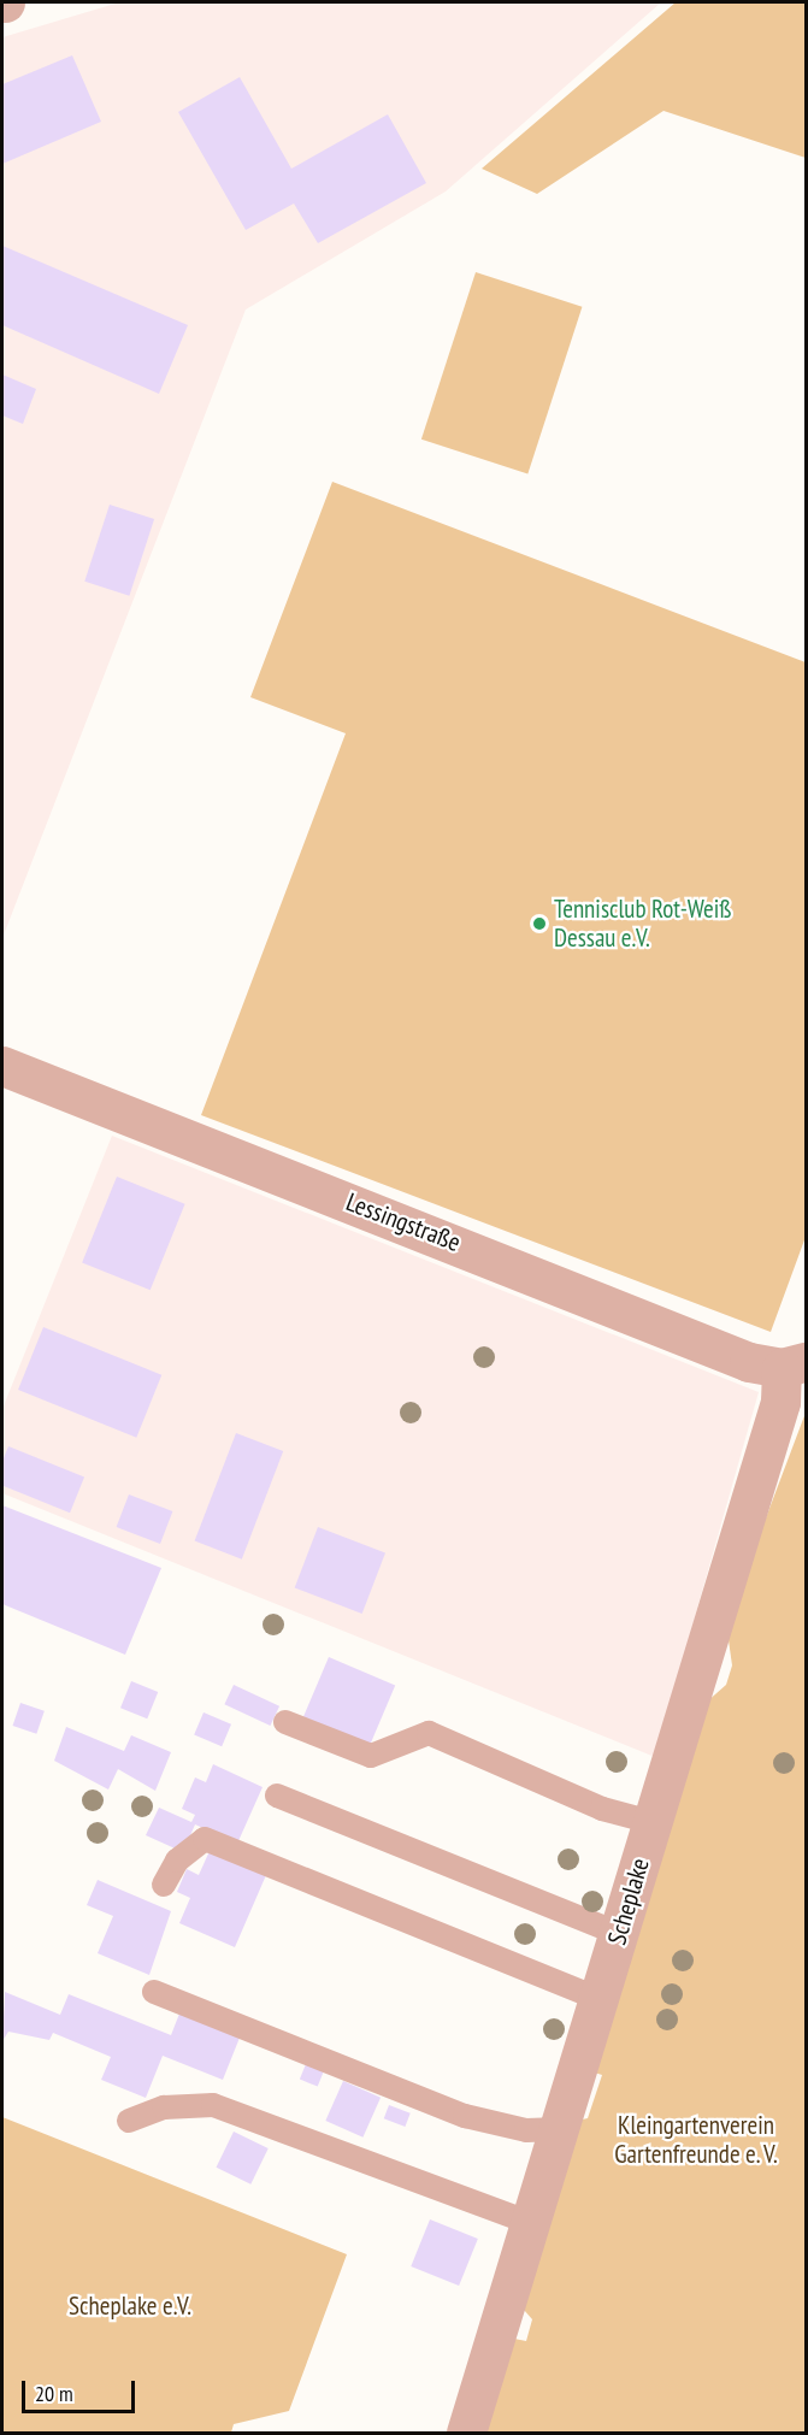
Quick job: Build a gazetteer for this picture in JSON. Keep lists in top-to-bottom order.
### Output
{
  "streets": {
    "street": ["Lessingstraße", "Scheplake"]
  },
  "crossings": [
    ["Lessingstraße", "Scheplake"]
  ],
  "parks": ["Kleingartenverein Gartenfreunde e. V.", "Scheplake e.V."],
  "places": ["Tennisclub Rot-Weiß Dessau e.V."],
  "scale_bar": "20 m"
}
